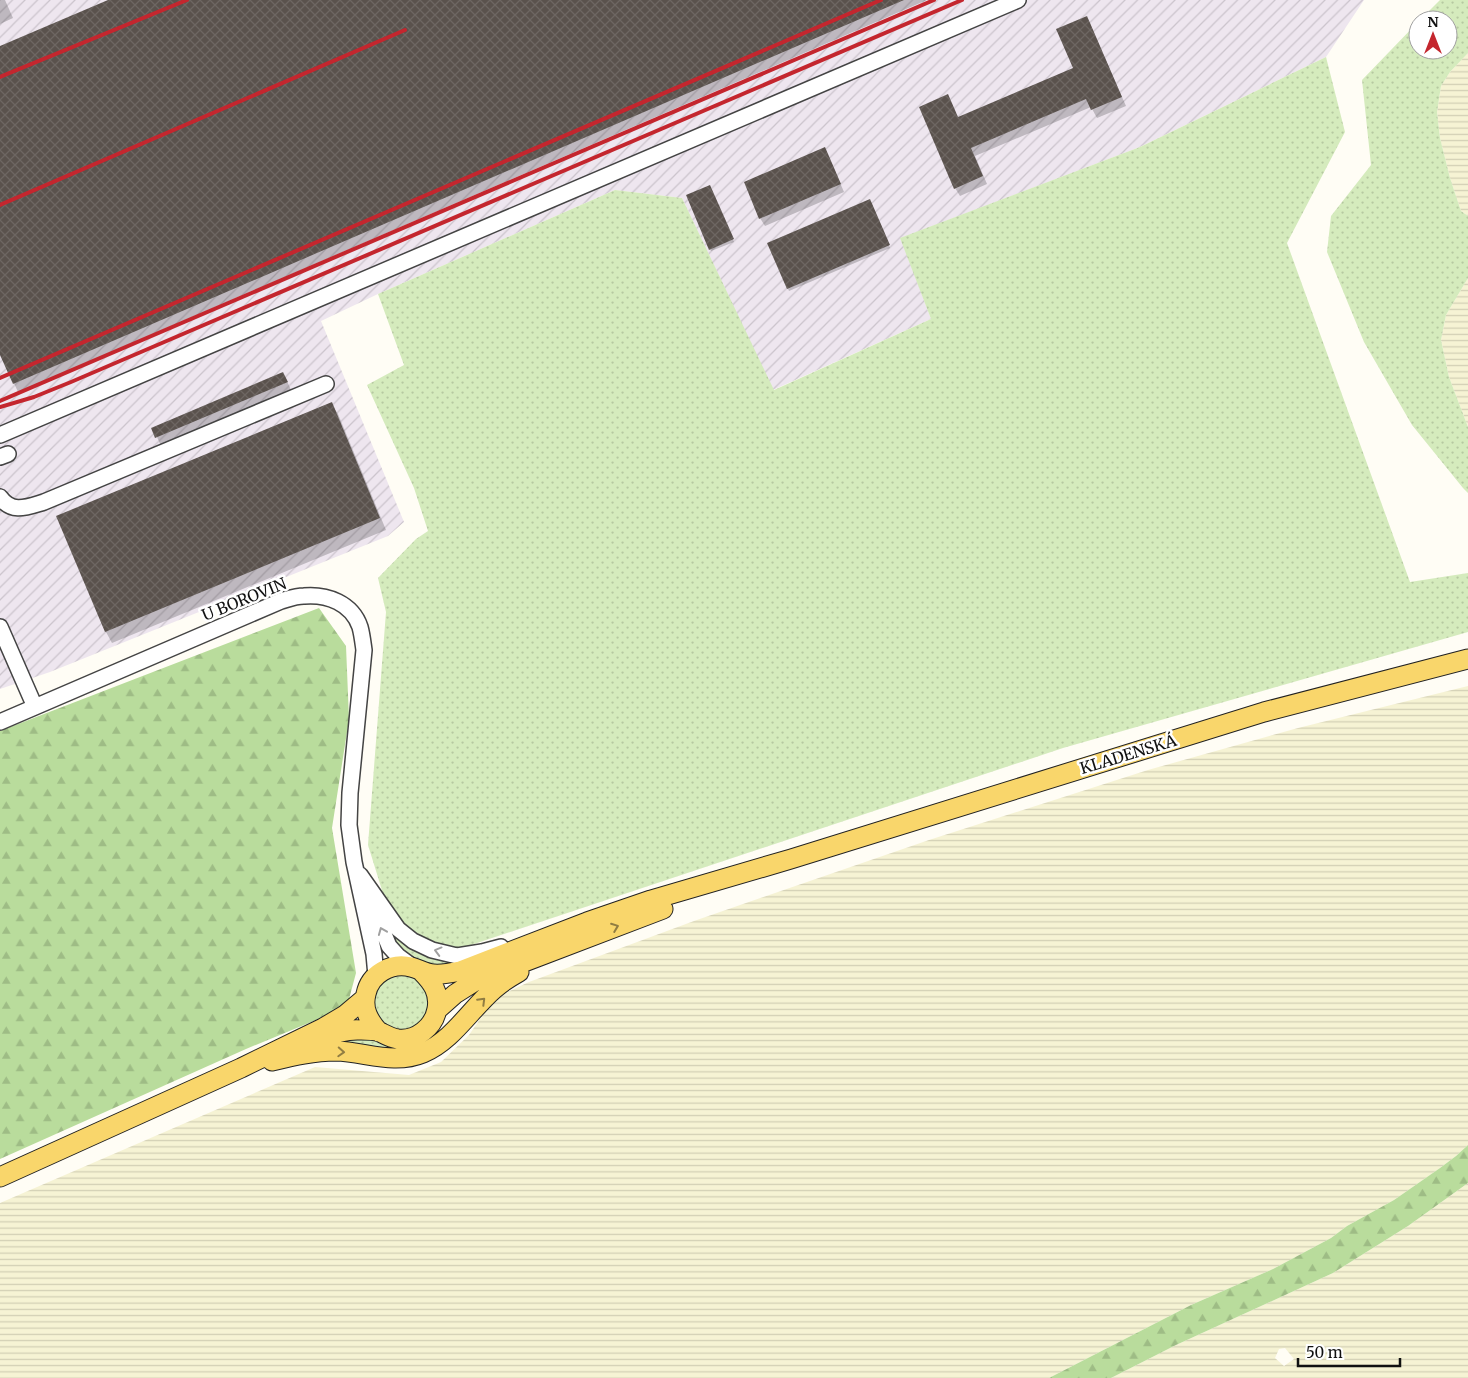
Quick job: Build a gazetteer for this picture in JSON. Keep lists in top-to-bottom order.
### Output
{
  "streets": {
    "main road": ["KLADENSKÁ"],
    "street": ["U BOROVIN"]
  },
  "scale_bar": "50 m",
  "north": "top"
}
